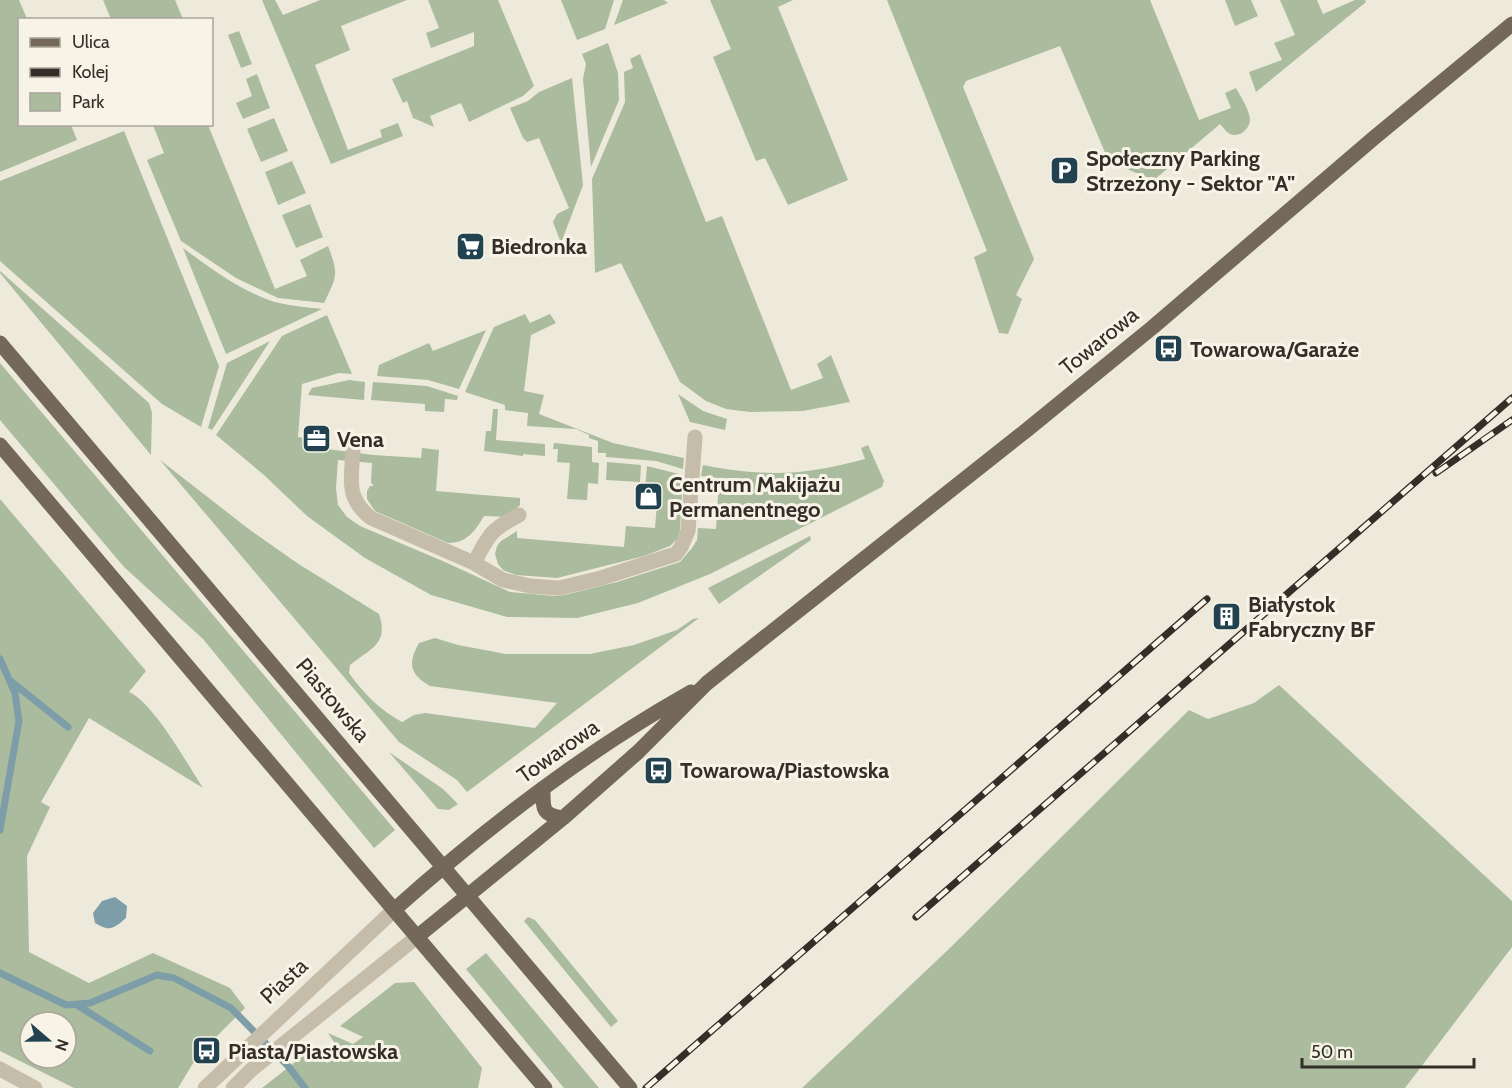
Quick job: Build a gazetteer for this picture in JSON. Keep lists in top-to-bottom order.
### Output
{
  "streets": {
    "main road": ["Towarowa", "Piastowska"],
    "street": ["Piasta"]
  },
  "crossings": [
    ["Towarowa", "Piastowska"],
    ["Towarowa", "Piasta"]
  ],
  "places": {
    "parking": ["Społeczny Parking Strzeżony - Sektor \"A\""],
    "supermarket": ["Biedronka"],
    "bus stop": ["Towarowa/Garaże", "Towarowa/Piastowska", "Piasta/Piastowska"],
    "office": ["Vena"],
    "shop": ["Centrum Makijażu Permanentnego"],
    "building": ["Białystok Fabryczny BF"]
  },
  "legend": ["Ulica", "Kolej", "Park"],
  "scale_bar": "50 m",
  "north": "right"
}
